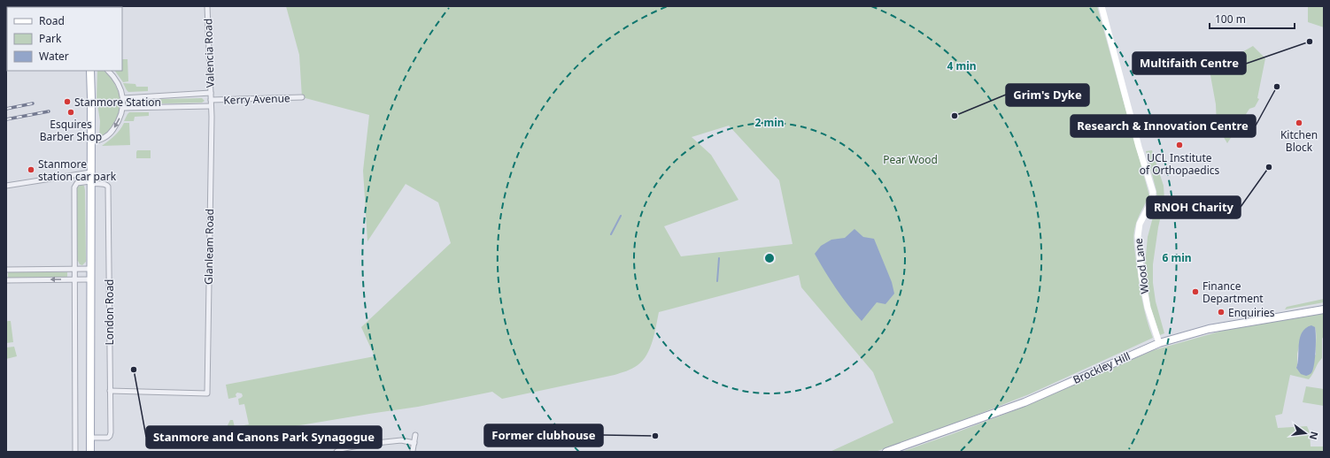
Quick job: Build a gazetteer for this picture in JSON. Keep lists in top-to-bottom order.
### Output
{
  "streets": {
    "main road": ["London Road", "Brockley Hill"],
    "street": [
      "Valencia Road",
      "Kerry Avenue",
      "Glanleam Road",
      "Wood Lane"
    ]
  },
  "crossings": [
    ["Valencia Road", "Kerry Avenue"],
    ["Valencia Road", "Glanleam Road"],
    ["Kerry Avenue", "Glanleam Road"],
    ["Glanleam Road", "London Road"],
    ["Wood Lane", "Brockley Hill"]
  ],
  "parks": ["Pear Wood"],
  "places": [
    "Multifaith Centre",
    "Research & Innovation Centre",
    "Stanmore Station",
    "Esquires Barber Shop",
    "Grim's Dyke",
    "Kitchen Block",
    "UCL Institute of Orthopaedics",
    "RNOH Charity",
    "Stanmore station car park",
    "Finance Department",
    "Enquiries",
    "Stanmore and Canons Park Synagogue",
    "Former clubhouse"
  ],
  "legend": ["Road", "Park", "Water"],
  "scale_bar": "100 m",
  "north": "right",
  "rings": ["4 min", "2 min", "6 min"]
}
